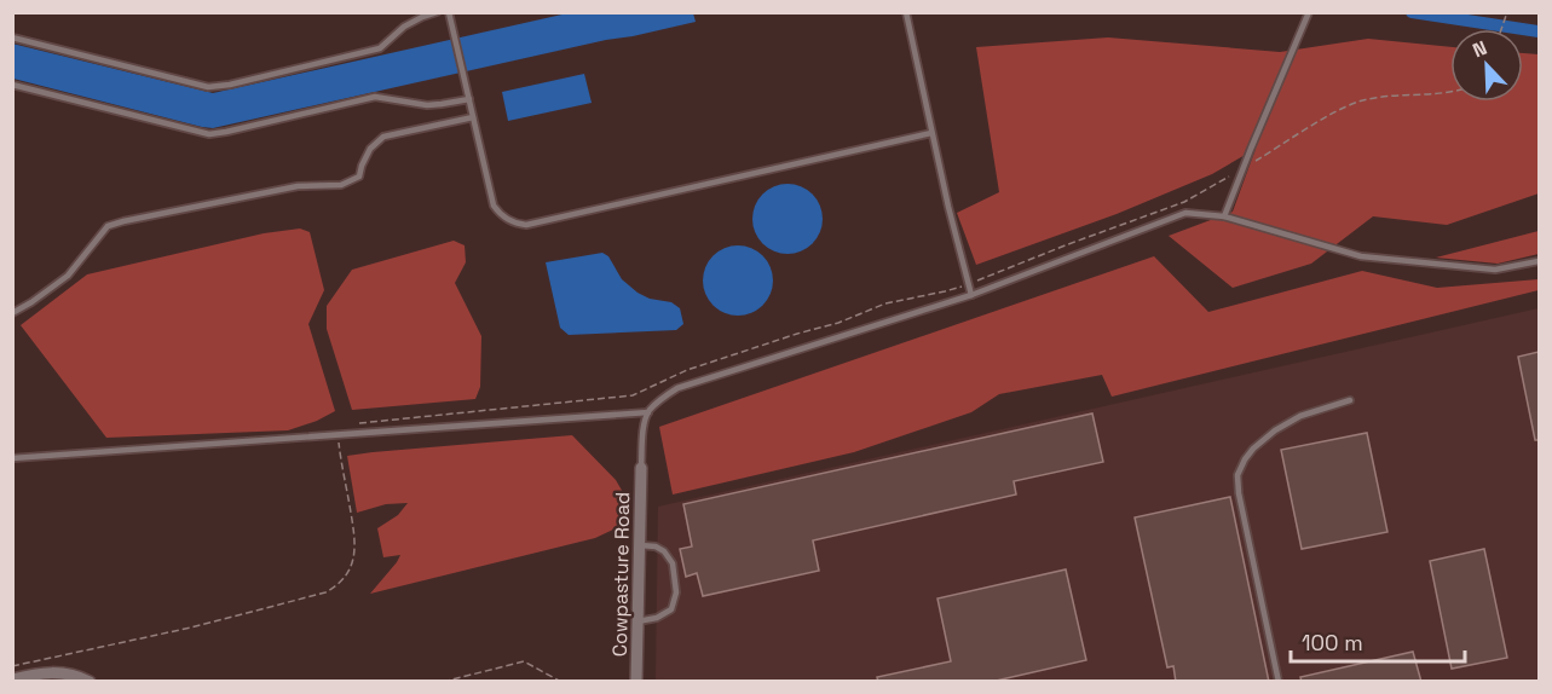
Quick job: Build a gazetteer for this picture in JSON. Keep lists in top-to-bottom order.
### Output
{
  "streets": {
    "street": ["Cowpasture Road"]
  },
  "scale_bar": "100 m",
  "north": "top left"
}
